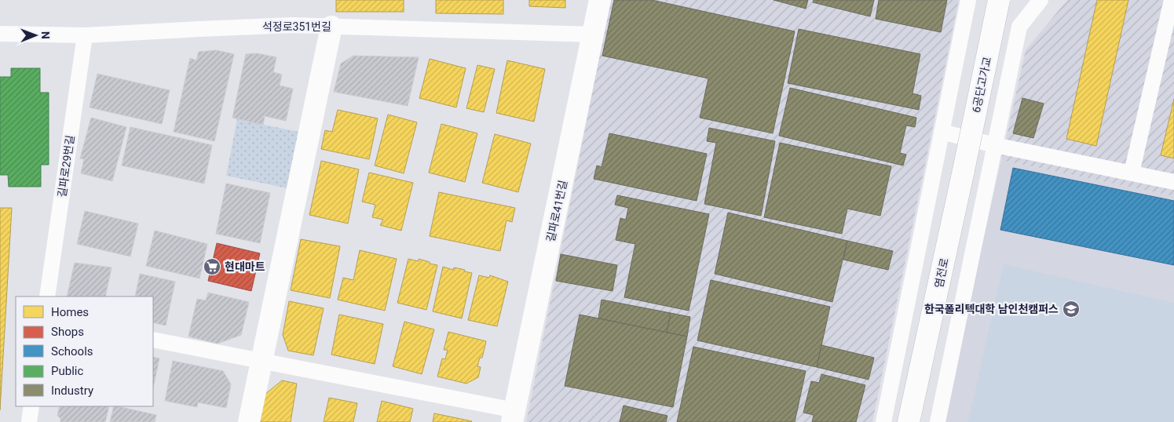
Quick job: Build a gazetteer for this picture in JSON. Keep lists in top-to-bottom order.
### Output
{
  "streets": {
    "street": ["6공단고가교", "길파로41번길", "염전로"],
    "lane": ["석정로351번길", "길파로29번길"]
  },
  "crossings": [
    ["석정로351번길", "길파로29번길"],
    ["석정로351번길", "길파로41번길"],
    ["6공단고가교", "염전로"]
  ],
  "places": {
    "supermarket": ["현대마트"],
    "school or university": ["한국폴리텍대학 남인천캠퍼스"]
  },
  "legend": [
    "Homes",
    "Shops",
    "Schools",
    "Public",
    "Industry"
  ],
  "north": "right"
}
